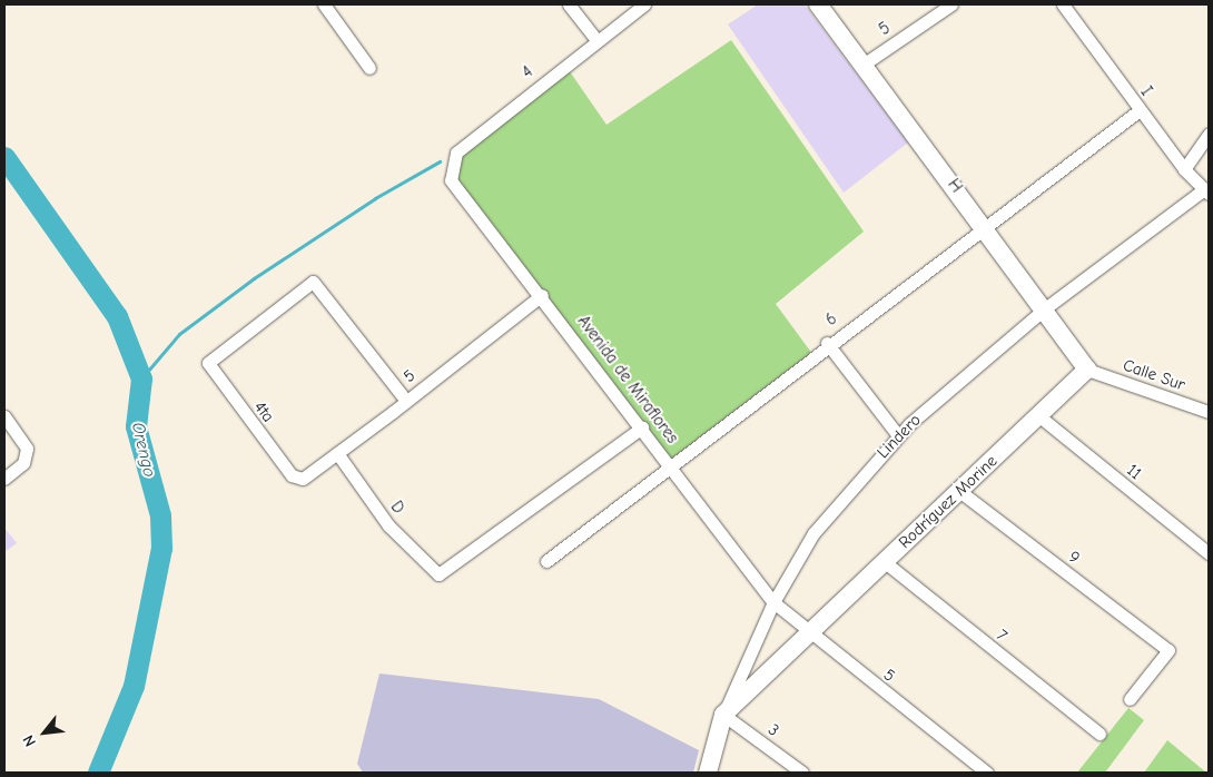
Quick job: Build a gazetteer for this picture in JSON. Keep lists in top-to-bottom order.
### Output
{
  "streets": {
    "street": [
      "5",
      "4",
      "I",
      "H",
      "6",
      "Calle Sur",
      "Avenida de Miraflores",
      "4ta",
      "Lindero",
      "11",
      "Rodríguez Morine",
      "D",
      "9",
      "7",
      "3"
    ]
  },
  "crossings": [
    ["5", "H"],
    ["5", "Avenida de Miraflores"],
    ["5", "4ta"],
    ["5", "Lindero"],
    ["5", "Rodríguez Morine"],
    ["5", "D"],
    ["4", "Avenida de Miraflores"],
    ["I", "6"],
    ["I", "Lindero"],
    ["H", "6"],
    ["H", "Calle Sur"],
    ["H", "Lindero"],
    ["H", "Rodríguez Morine"],
    ["6", "Avenida de Miraflores"],
    ["Calle Sur", "Rodríguez Morine"],
    ["Avenida de Miraflores", "Lindero"],
    ["Avenida de Miraflores", "D"],
    ["Lindero", "Rodríguez Morine"],
    ["Lindero", "3"],
    ["11", "Rodríguez Morine"],
    ["Rodríguez Morine", "9"],
    ["Rodríguez Morine", "7"],
    ["Rodríguez Morine", "3"]
  ],
  "water": ["Orengo"],
  "north": "bottom left"
}
